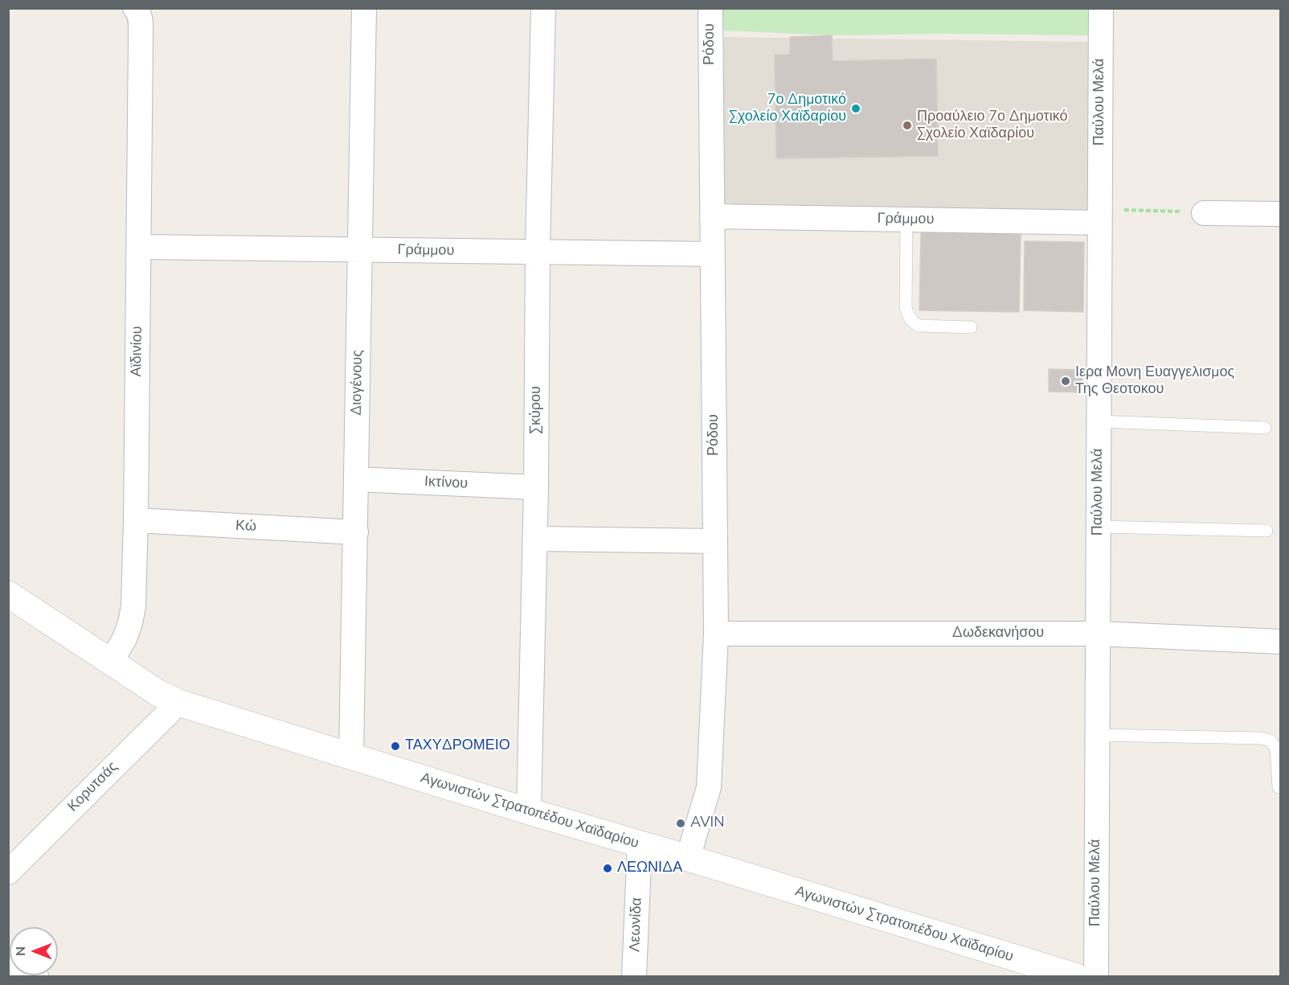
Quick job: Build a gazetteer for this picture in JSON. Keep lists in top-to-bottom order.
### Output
{
  "streets": {
    "street": [
      "Ρόδου",
      "Παύλου Μελά",
      "Γράμμου",
      "Αϊδινίου",
      "Διογένους",
      "Σκύρου",
      "Ικτίνου",
      "Κώ",
      "Δωδεκανήσου",
      "Κορυτσάς",
      "Αγωνιστών Στρατοπέδου Χαϊδαρίου",
      "Λεωνίδα"
    ]
  },
  "crossings": [
    ["Ρόδου", "Γράμμου"],
    ["Ρόδου", "Δωδεκανήσου"],
    ["Ρόδου", "Αγωνιστών Στρατοπέδου Χαϊδαρίου"],
    ["Παύλου Μελά", "Γράμμου"],
    ["Παύλου Μελά", "Δωδεκανήσου"],
    ["Γράμμου", "Αϊδινίου"],
    ["Γράμμου", "Διογένους"],
    ["Γράμμου", "Σκύρου"],
    ["Αϊδινίου", "Κώ"],
    ["Αϊδινίου", "Αγωνιστών Στρατοπέδου Χαϊδαρίου"],
    ["Διογένους", "Ικτίνου"],
    ["Διογένους", "Κώ"],
    ["Διογένους", "Αγωνιστών Στρατοπέδου Χαϊδαρίου"],
    ["Σκύρου", "Ικτίνου"],
    ["Σκύρου", "Αγωνιστών Στρατοπέδου Χαϊδαρίου"],
    ["Κορυτσάς", "Αγωνιστών Στρατοπέδου Χαϊδαρίου"],
    ["Αγωνιστών Στρατοπέδου Χαϊδαρίου", "Λεωνίδα"]
  ],
  "places": [
    "7ο Δημοτικό Σχολείο Χαϊδαρίου",
    "Προαύλειο 7ο Δημοτικό Σχολείο Χαϊδαρίου",
    "Ιερα Μονη Ευαγγελισμος Της Θεοτοκου",
    "ΤΑΧΥΔΡΟΜΕΙΟ",
    "AVIN",
    "ΛΕΩΝΙΔΑ"
  ],
  "north": "left"
}
